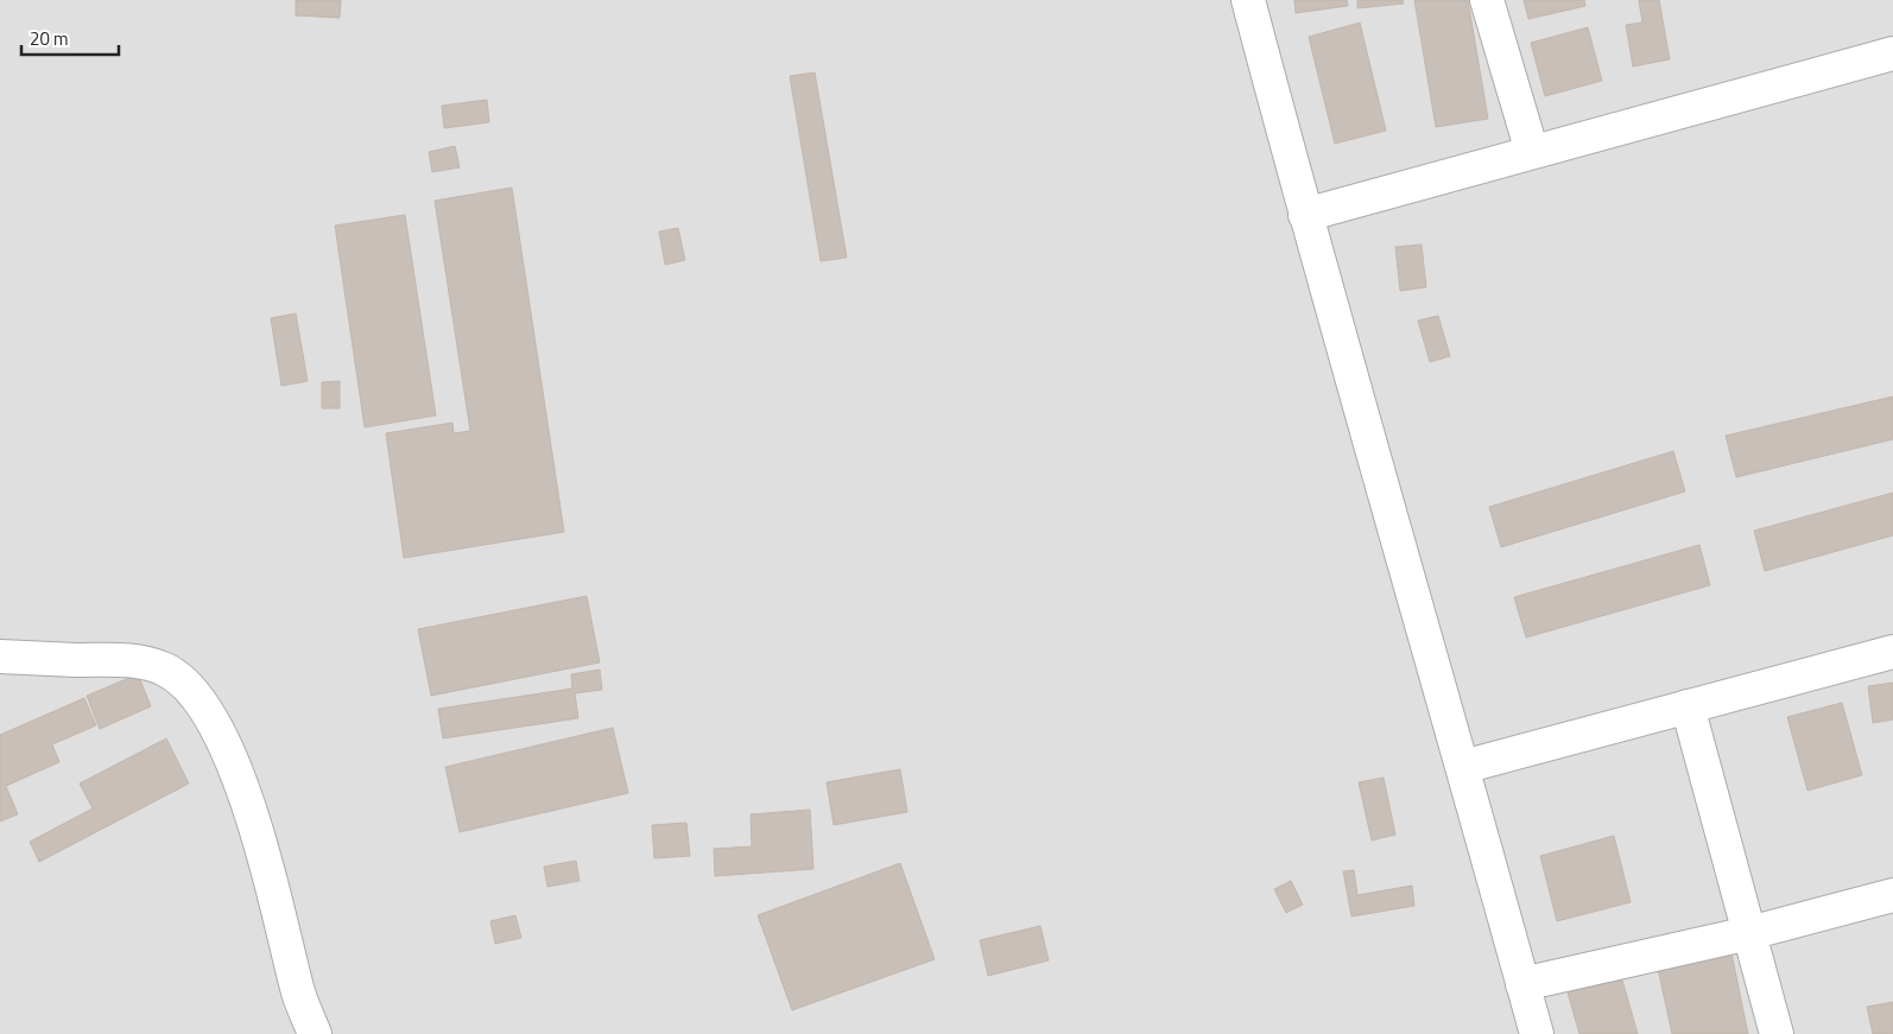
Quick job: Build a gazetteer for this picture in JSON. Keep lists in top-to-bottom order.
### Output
{
  "scale_bar": "20 m"
}
